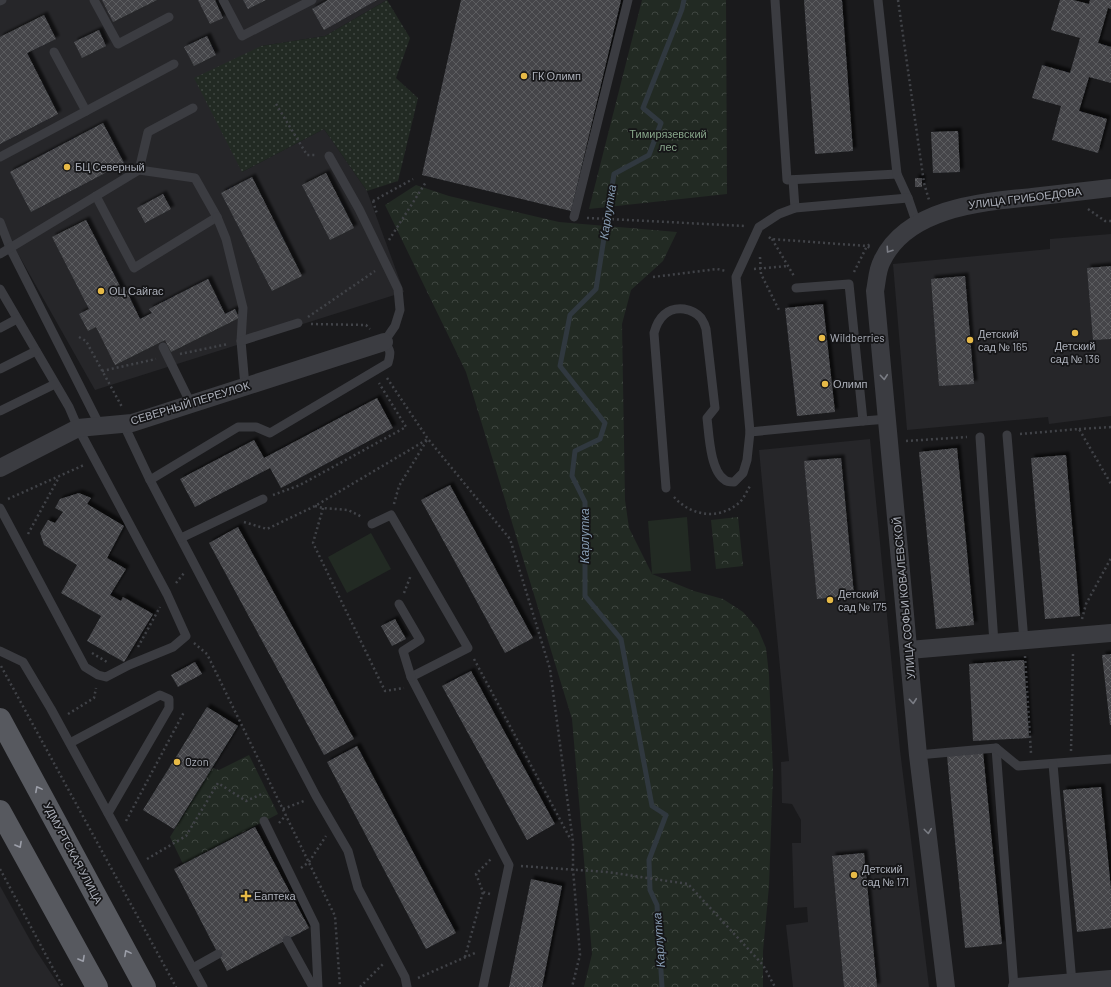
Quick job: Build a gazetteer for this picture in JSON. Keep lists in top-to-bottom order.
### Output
{
  "streets": {
    "main road": ["УДМУРТСКАЯ УЛИЦА"],
    "street": ["УЛИЦА ГРИБОЕДОВА", "СЕВЕРНЫЙ ПЕРЕУЛОК", "УЛИЦА СОФЬИ КОВАЛЕВСКОЙ"]
  },
  "crossings": [
    ["УЛИЦА ГРИБОЕДОВА", "УЛИЦА СОФЬИ КОВАЛЕВСКОЙ"]
  ],
  "one_way": ["УЛИЦА СОФЬИ КОВАЛЕВСКОЙ"],
  "water": ["Карлутка"],
  "parks": ["Тимирязевский лес"],
  "places": {
    "other": [
      "ГК Олимп",
      "БЦ Северный",
      "ОЦ Сайгас",
      "Детский сад № 136",
      "Wildberries",
      "Детский сад № 165",
      "Олимп",
      "Детский сад № 175",
      "Ozon",
      "Детский сад № 171"
    ],
    "health": ["Еаптека"]
  }
}
